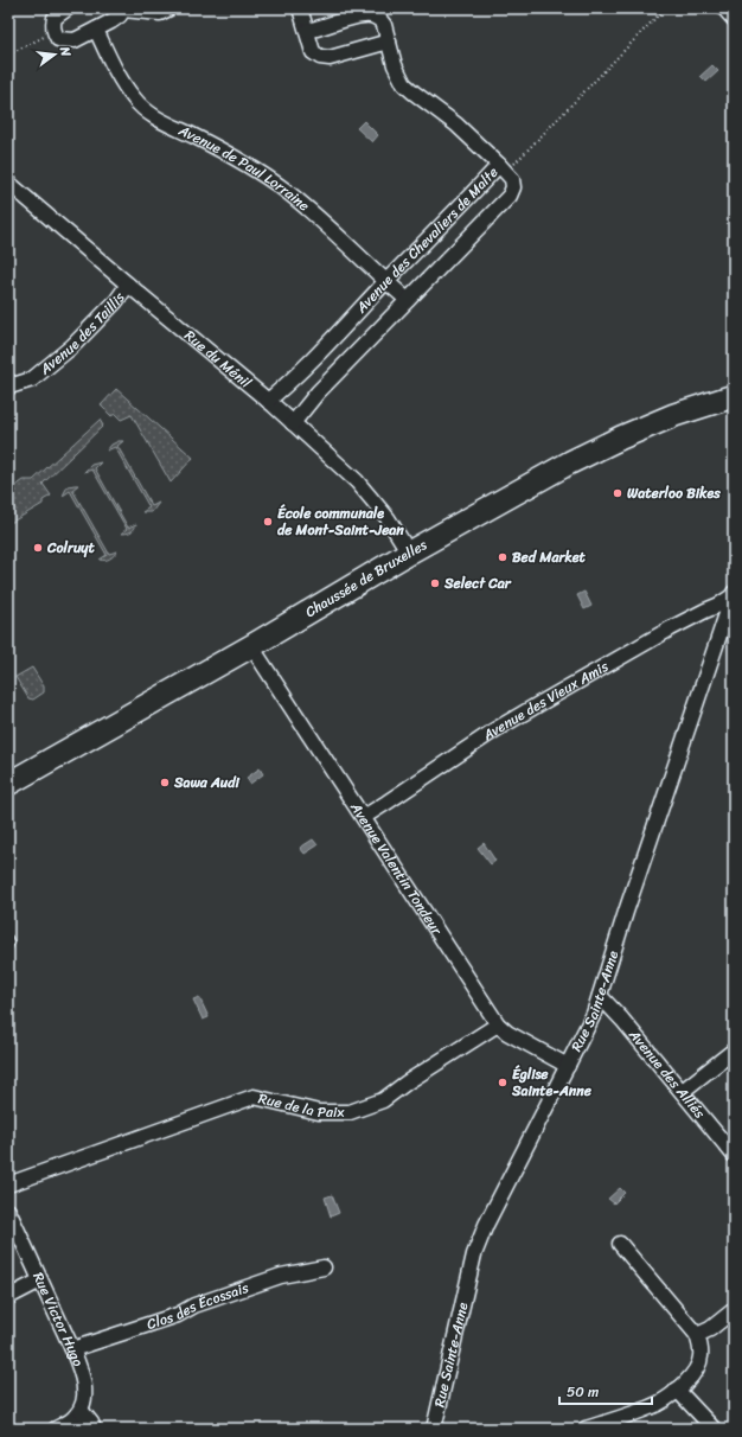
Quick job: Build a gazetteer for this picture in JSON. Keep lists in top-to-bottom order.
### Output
{
  "streets": {
    "main road": ["Chaussée de Bruxelles"],
    "street": [
      "Avenue de Paul Lorraine",
      "Avenue des Chevaliers de Malte",
      "Avenue des Taillis",
      "Rue du Ménil",
      "Avenue des Vieux Amis",
      "Avenue Valentin Tondeur",
      "Rue Sainte-Anne",
      "Avenue des Alliés",
      "Rue de la Paix",
      "Clos des Écossais",
      "Rue Victor Hugo"
    ]
  },
  "crossings": [
    ["Avenue de Paul Lorraine", "Avenue des Chevaliers de Malte"],
    ["Avenue des Chevaliers de Malte", "Rue du Ménil"],
    ["Avenue des Taillis", "Rue du Ménil"],
    ["Rue du Ménil", "Chaussée de Bruxelles"],
    ["Chaussée de Bruxelles", "Avenue Valentin Tondeur"],
    ["Avenue des Vieux Amis", "Avenue Valentin Tondeur"],
    ["Avenue des Vieux Amis", "Rue Sainte-Anne"],
    ["Avenue Valentin Tondeur", "Rue Sainte-Anne"],
    ["Avenue Valentin Tondeur", "Rue de la Paix"],
    ["Rue Sainte-Anne", "Avenue des Alliés"],
    ["Clos des Écossais", "Rue Victor Hugo"]
  ],
  "places": [
    "Waterloo Bikes",
    "École communale de Mont-Saint-Jean",
    "Colruyt",
    "Bed Market",
    "Select Car",
    "Sawa Audi",
    "Église Sainte-Anne"
  ],
  "scale_bar": "50 m",
  "north": "right"
}
